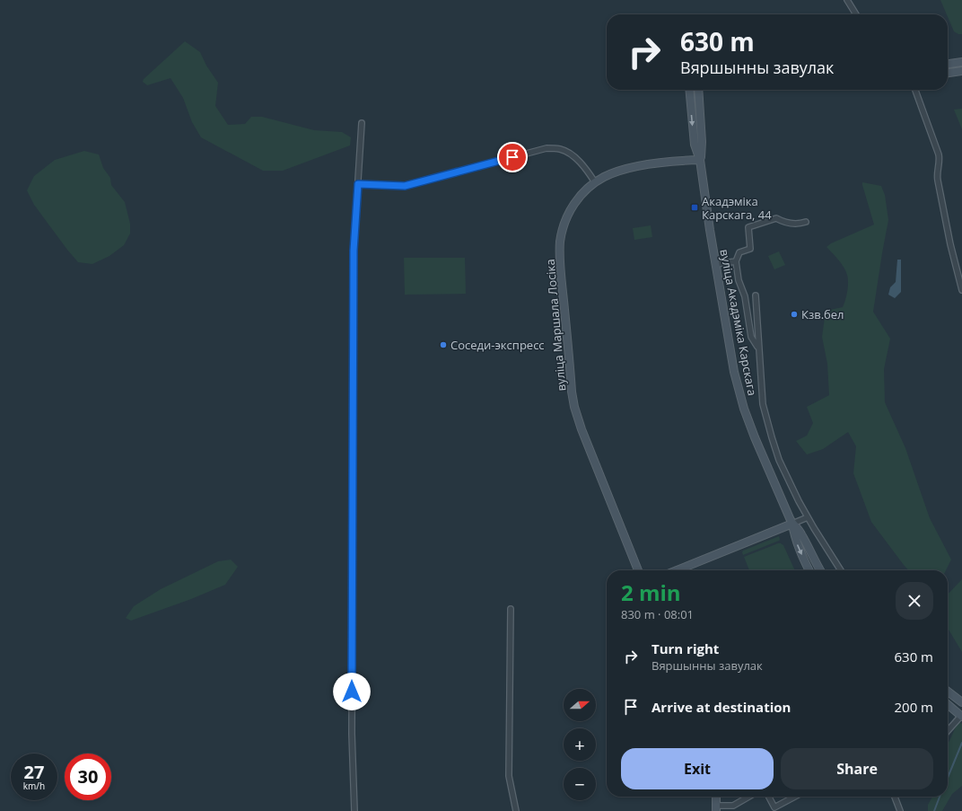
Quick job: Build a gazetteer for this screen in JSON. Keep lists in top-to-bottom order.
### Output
{
  "streets": {
    "main road": ["вуліца Акадэміка Карскага", "вуліца Маршала Лосіка"]
  },
  "crossings": [
    ["вуліца Акадэміка Карскага", "вуліца Маршала Лосіка"]
  ],
  "places": {
    "transit": ["Акадэміка Карскага, 44"],
    "other": ["Кзв.бел", "Соседи-экспресс"]
  },
  "north": "right",
  "page": {
    "turn": ["630 m", "Вяршынны завулак"],
    "heading": ["2 min", "830 m · 08:01"],
    "list": [
      {
        "name": "Turn right",
        "note": "Вяршынны завулак",
        "value": "630 m"
      },
      {
        "name": "Arrive at destination",
        "value": "200 m"
      }
    ],
    "map_buttons": ["+", "−"],
    "buttons": ["Exit", "Share"],
    "speed": "27 km/h",
    "limit": "30"
  }
}
